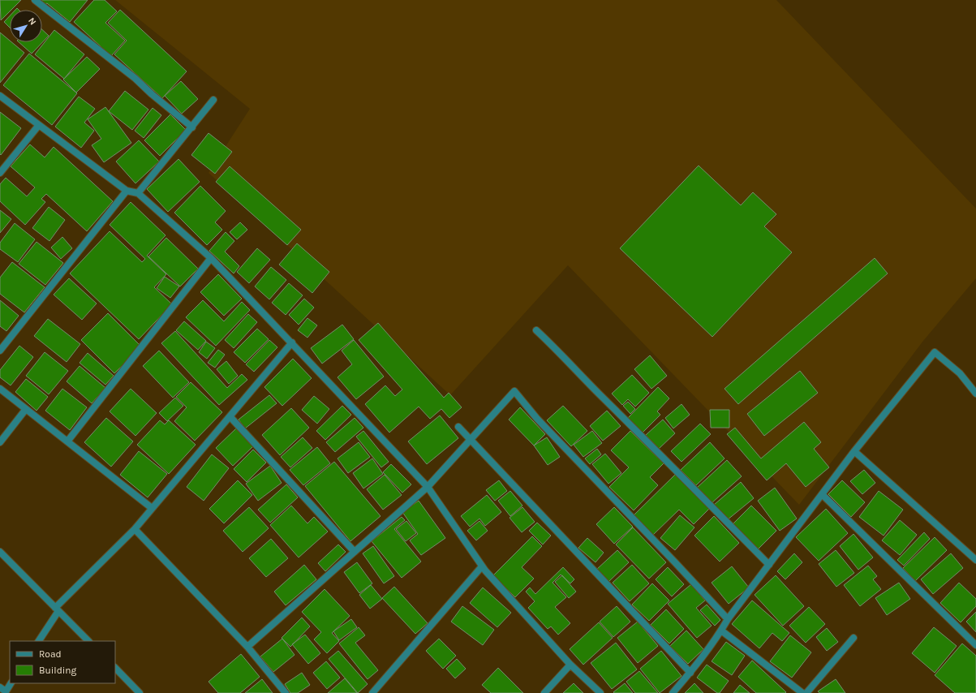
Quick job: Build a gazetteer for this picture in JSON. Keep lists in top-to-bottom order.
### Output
{
  "legend": ["Road", "Building"],
  "north": "top right"
}
